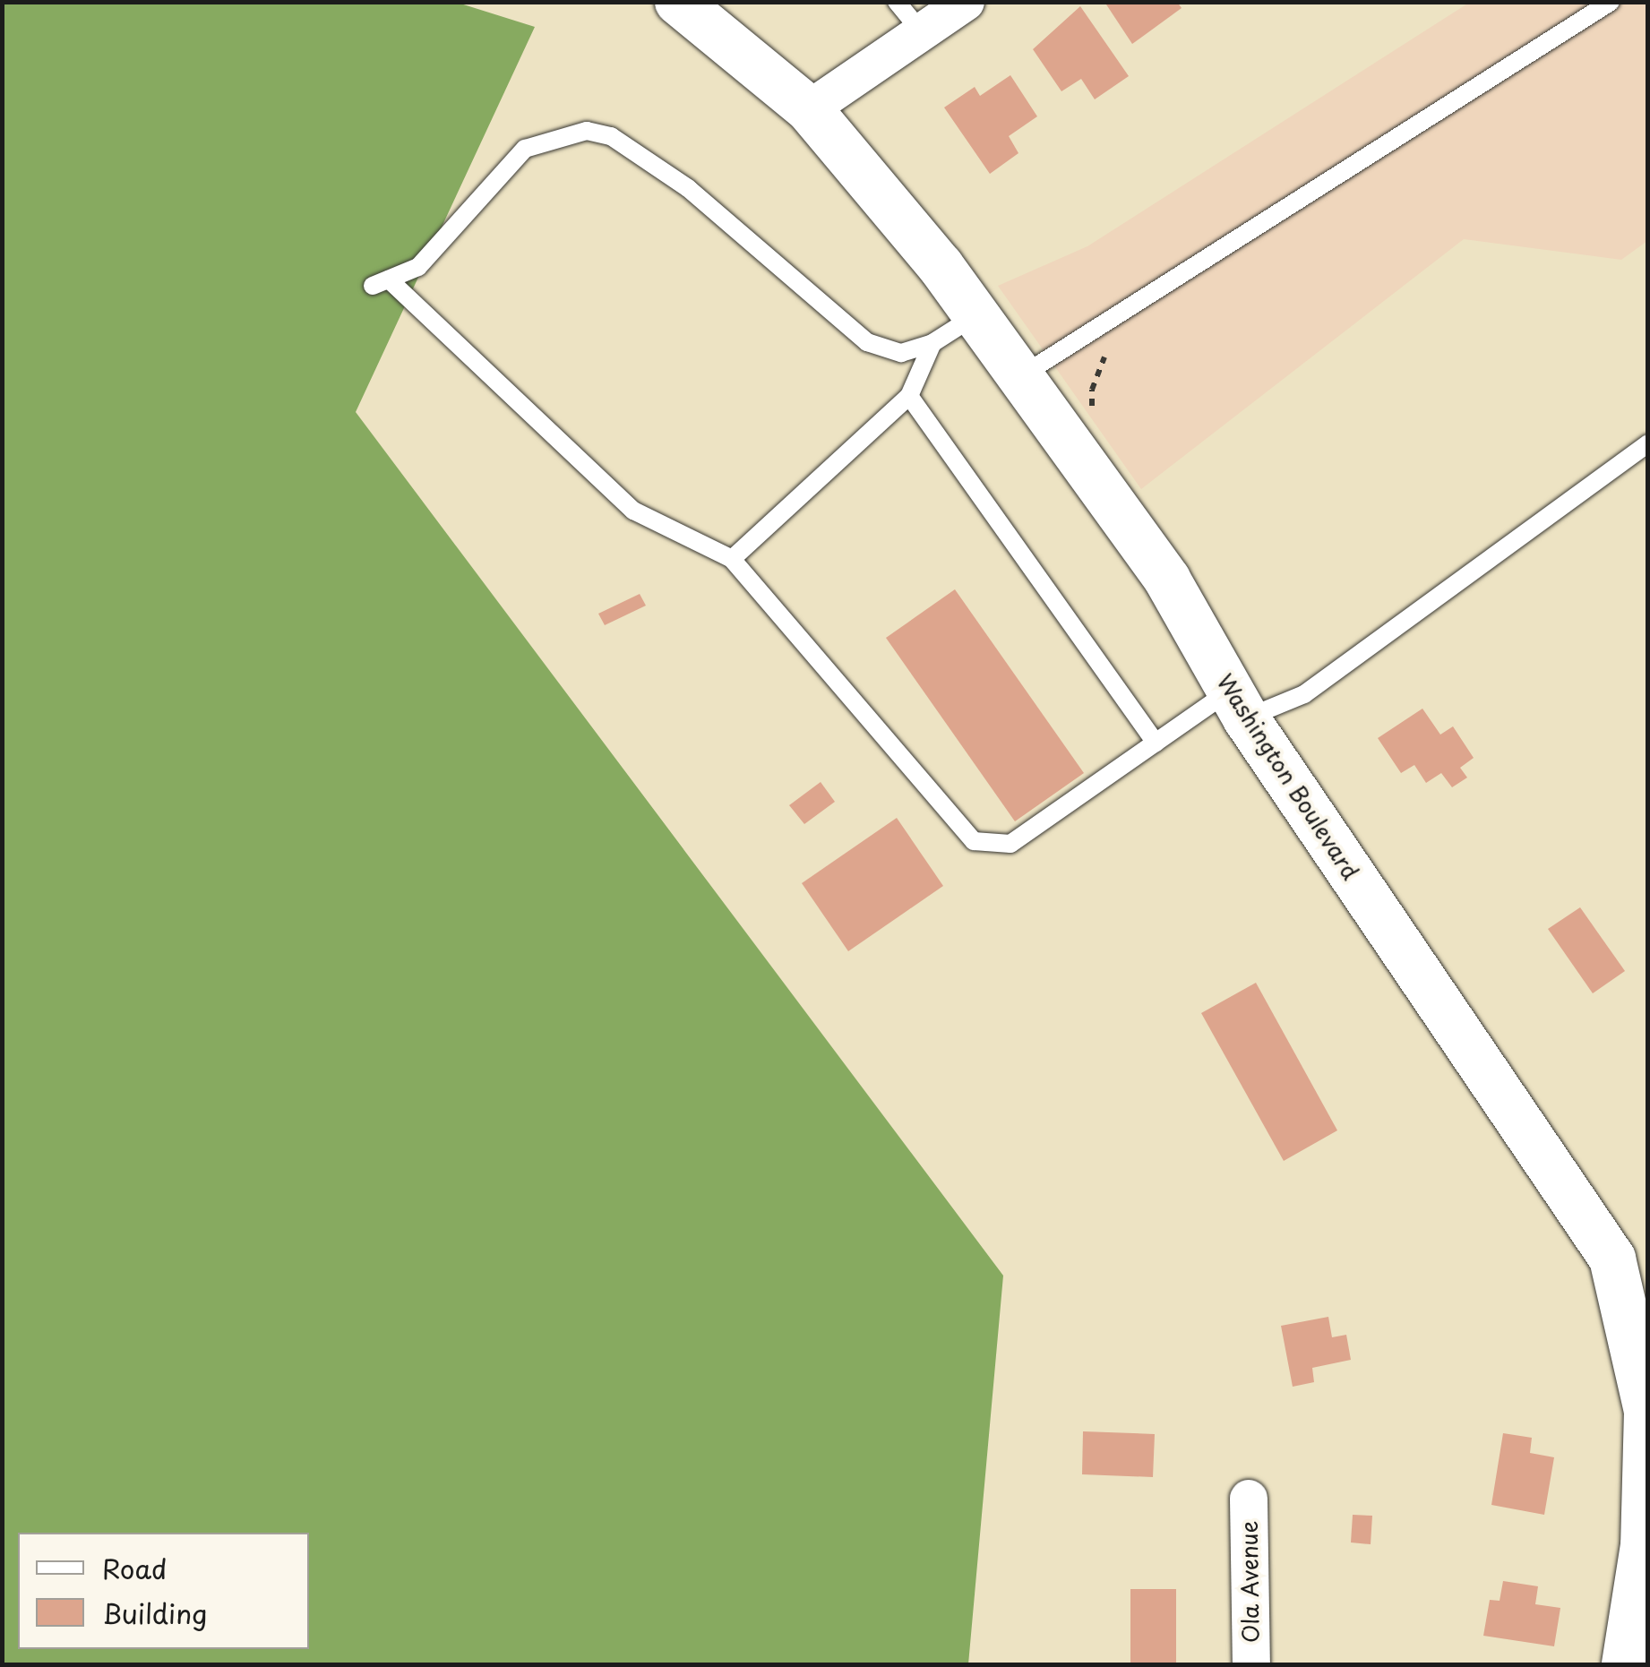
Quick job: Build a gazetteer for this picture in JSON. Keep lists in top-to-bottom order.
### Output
{
  "streets": {
    "street": ["Washington Boulevard", "Ola Avenue"]
  },
  "legend": ["Road", "Building"]
}
